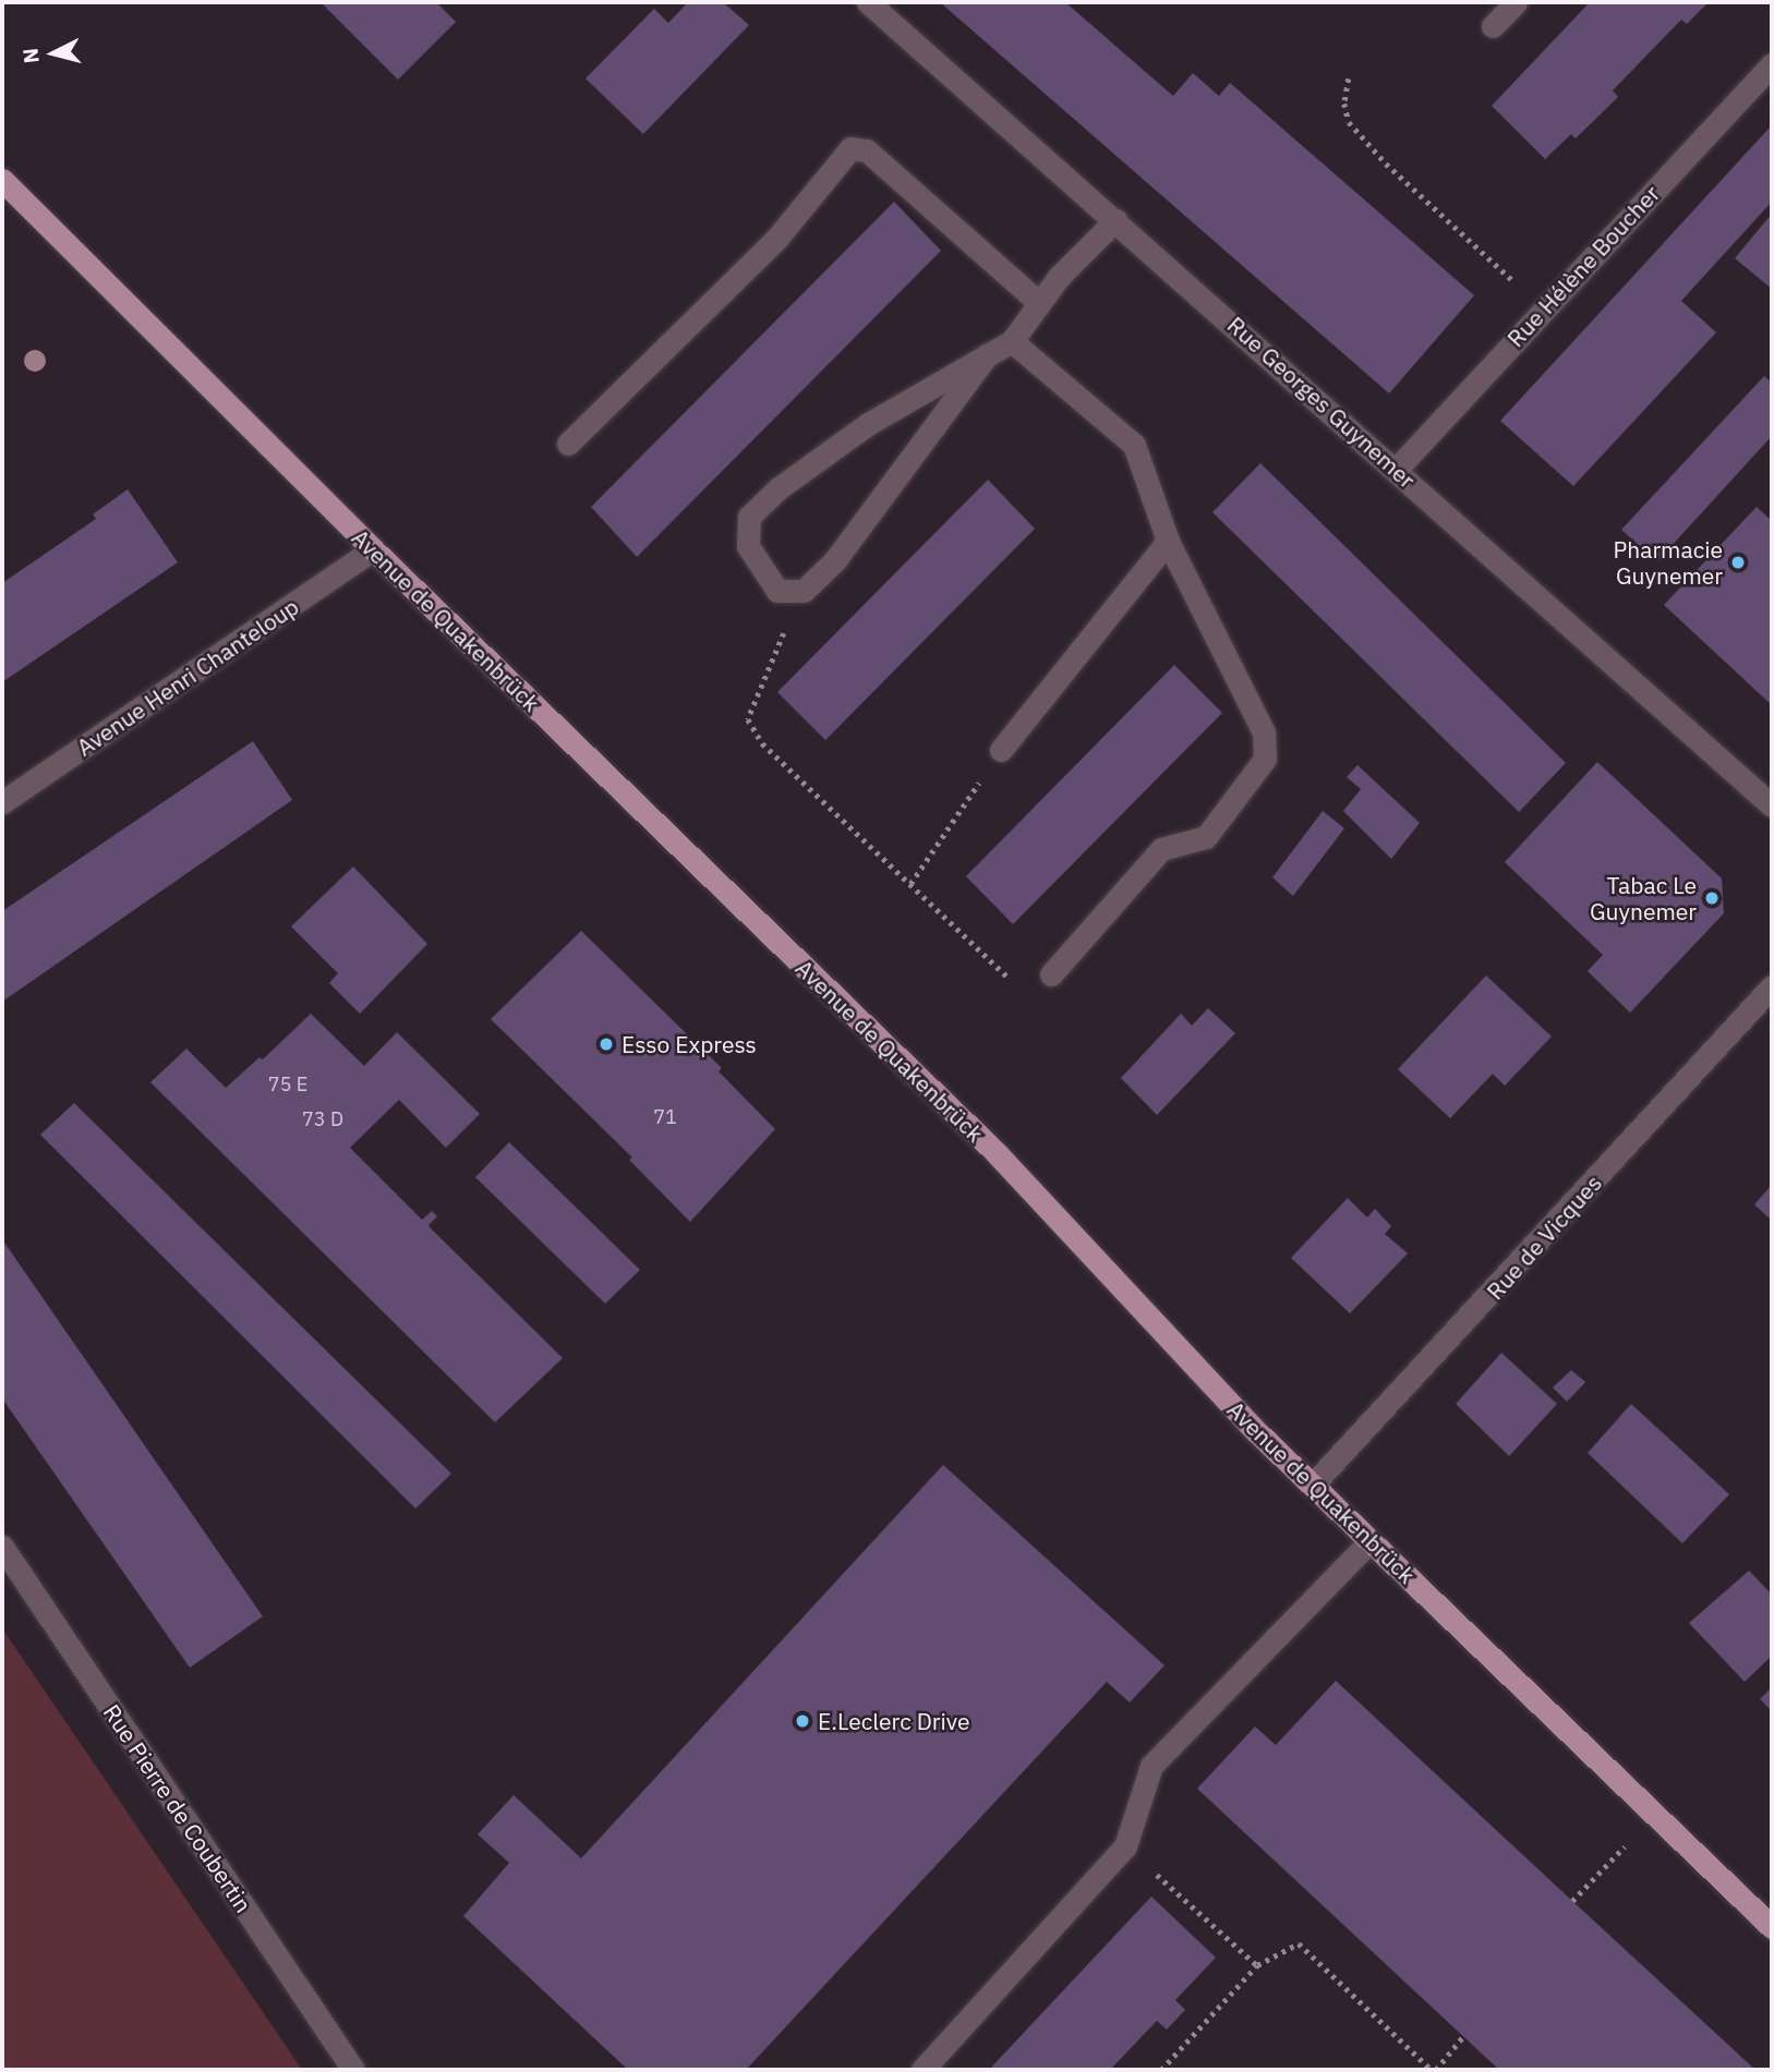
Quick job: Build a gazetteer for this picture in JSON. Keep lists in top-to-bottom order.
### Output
{
  "streets": {
    "main road": ["Avenue de Quakenbrück"],
    "street": [
      "Rue Hélène Boucher",
      "Rue Georges Guynemer",
      "Avenue Henri Chanteloup",
      "Rue de Vicques",
      "Rue Pierre de Coubertin"
    ]
  },
  "crossings": [
    ["Rue Hélène Boucher", "Rue Georges Guynemer"],
    ["Avenue de Quakenbrück", "Avenue Henri Chanteloup"],
    ["Avenue de Quakenbrück", "Rue de Vicques"]
  ],
  "places": [
    "Pharmacie Guynemer",
    "Tabac Le Guynemer",
    "Esso Express",
    "E.Leclerc Drive"
  ],
  "house_numbers": ["75 E", "71", "73 D"],
  "north": "left"
}
